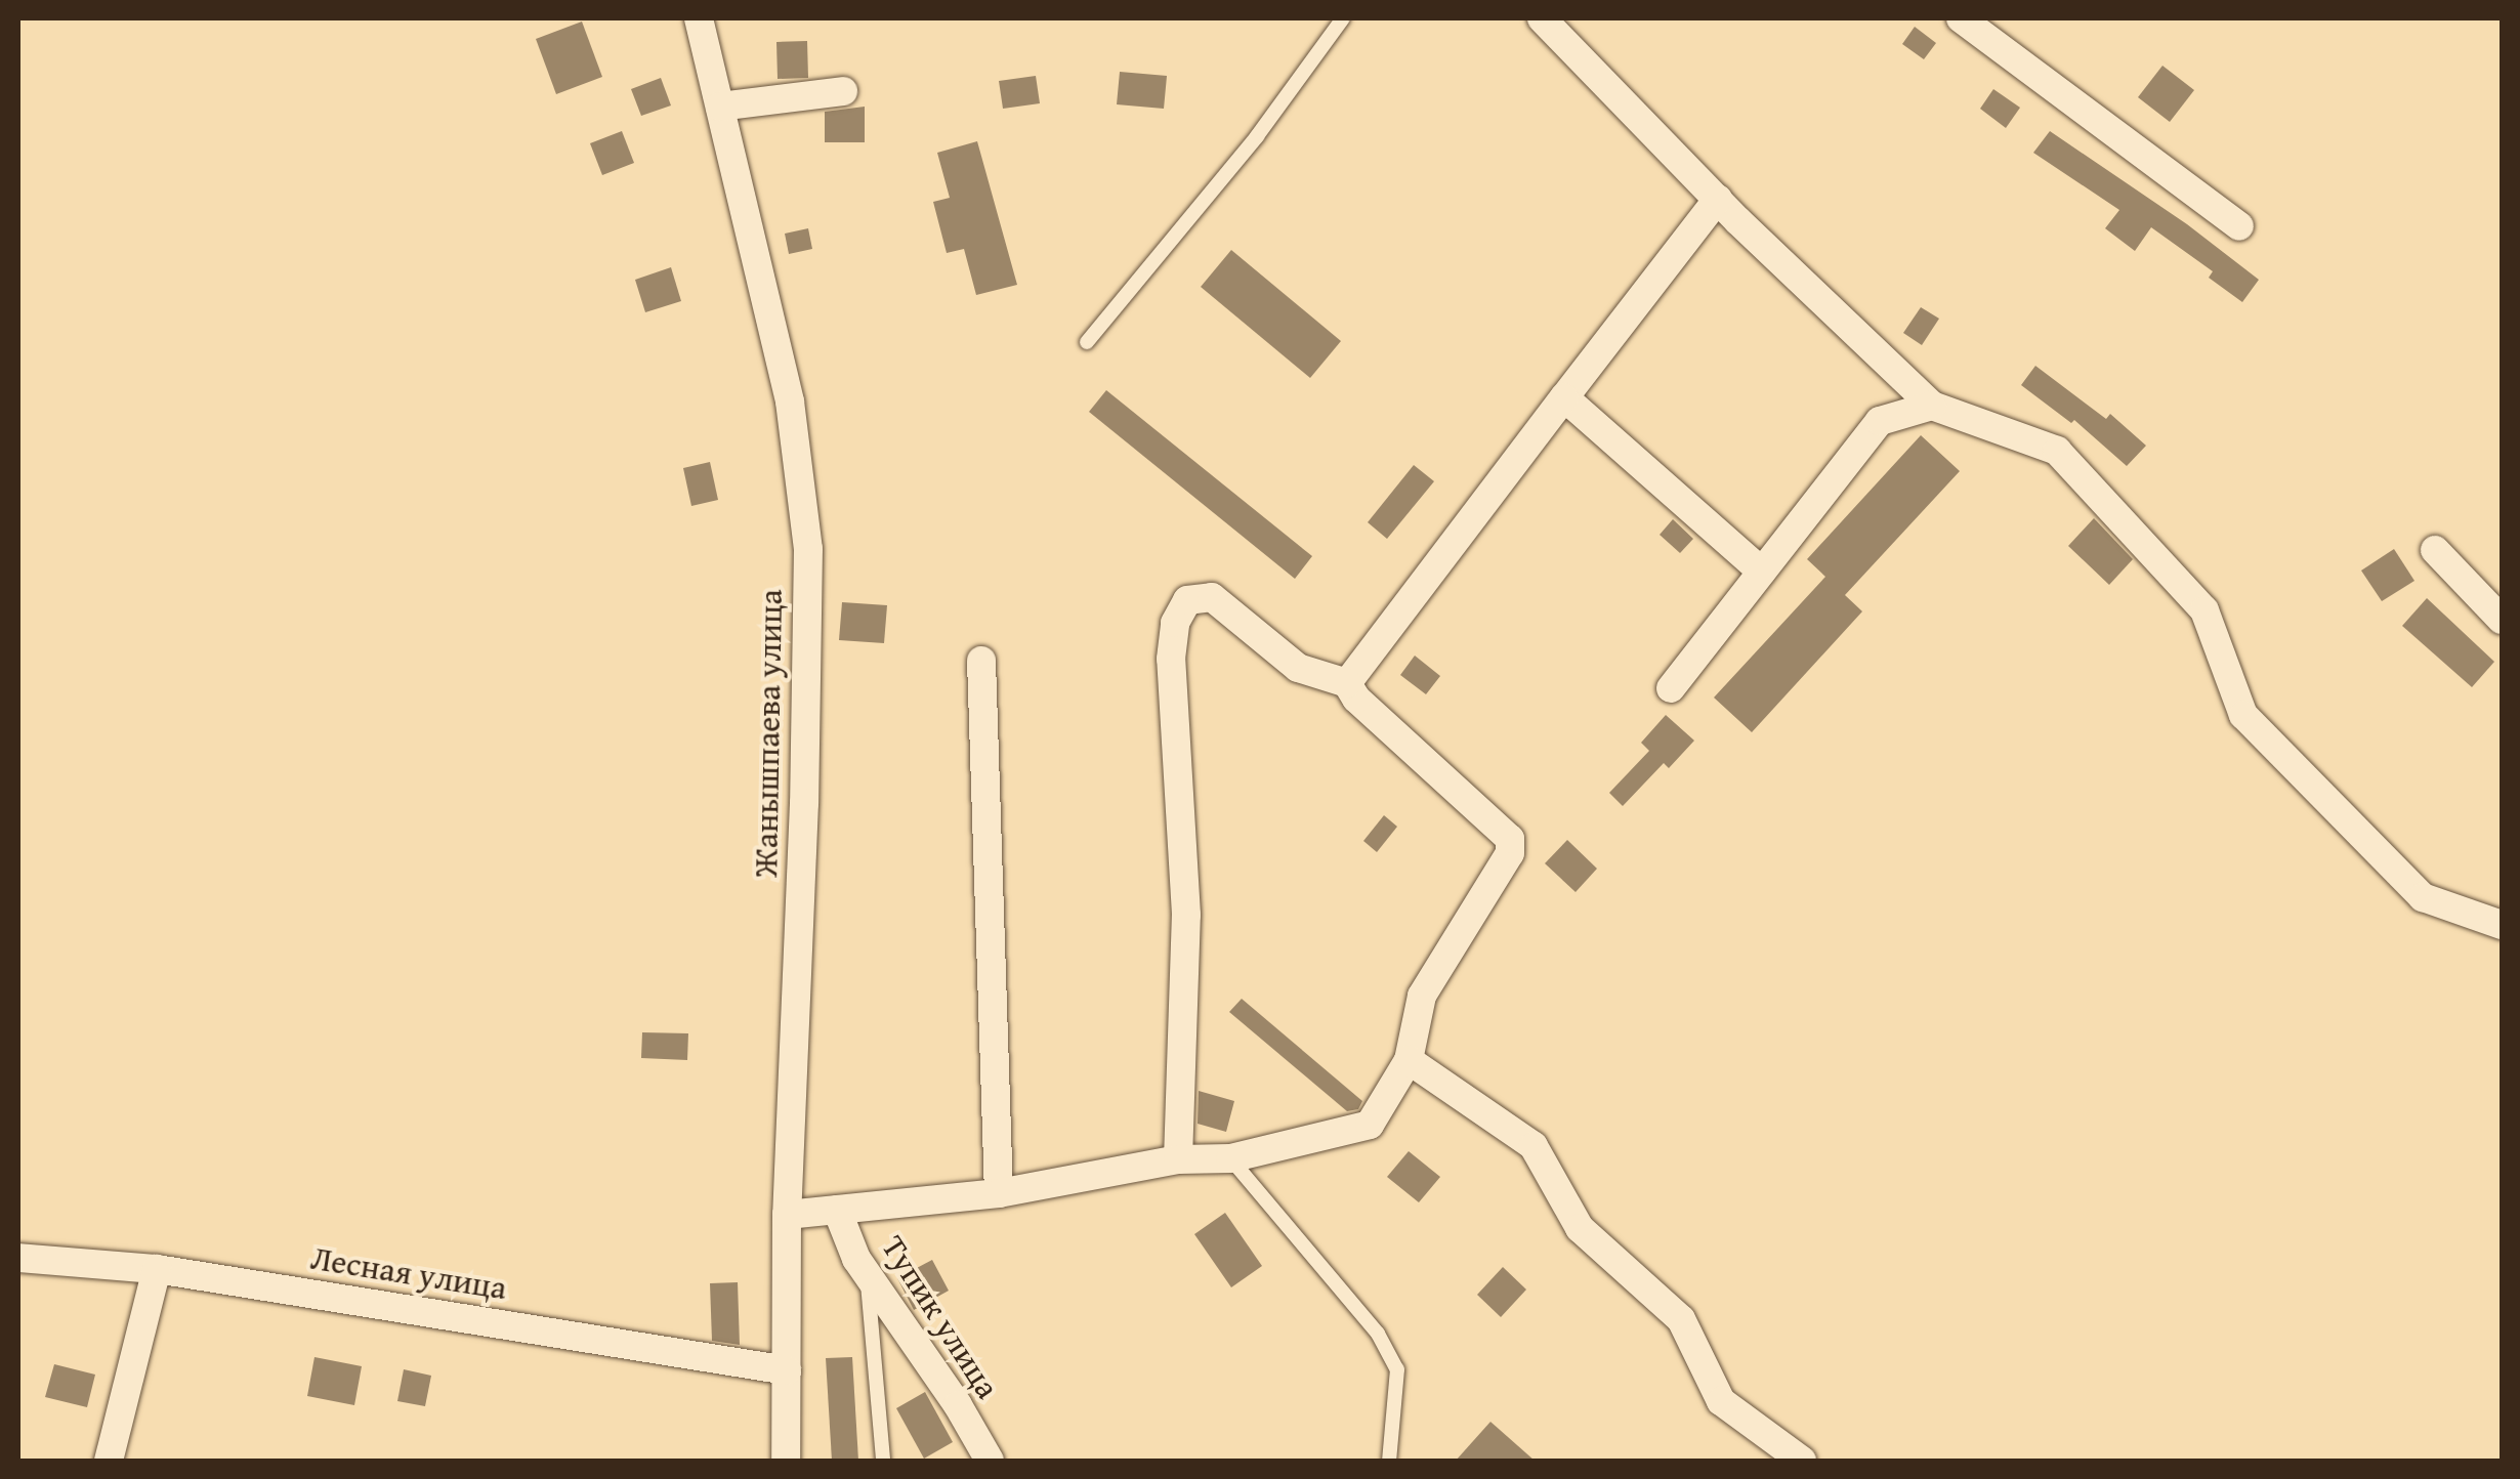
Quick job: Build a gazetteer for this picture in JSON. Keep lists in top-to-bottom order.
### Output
{
  "streets": {
    "street": ["Жанышпаева улица", "Лесная улица", "Тупик улица"]
  },
  "crossings": [
    ["Жанышпаева улица", "Лесная улица"]
  ]
}
